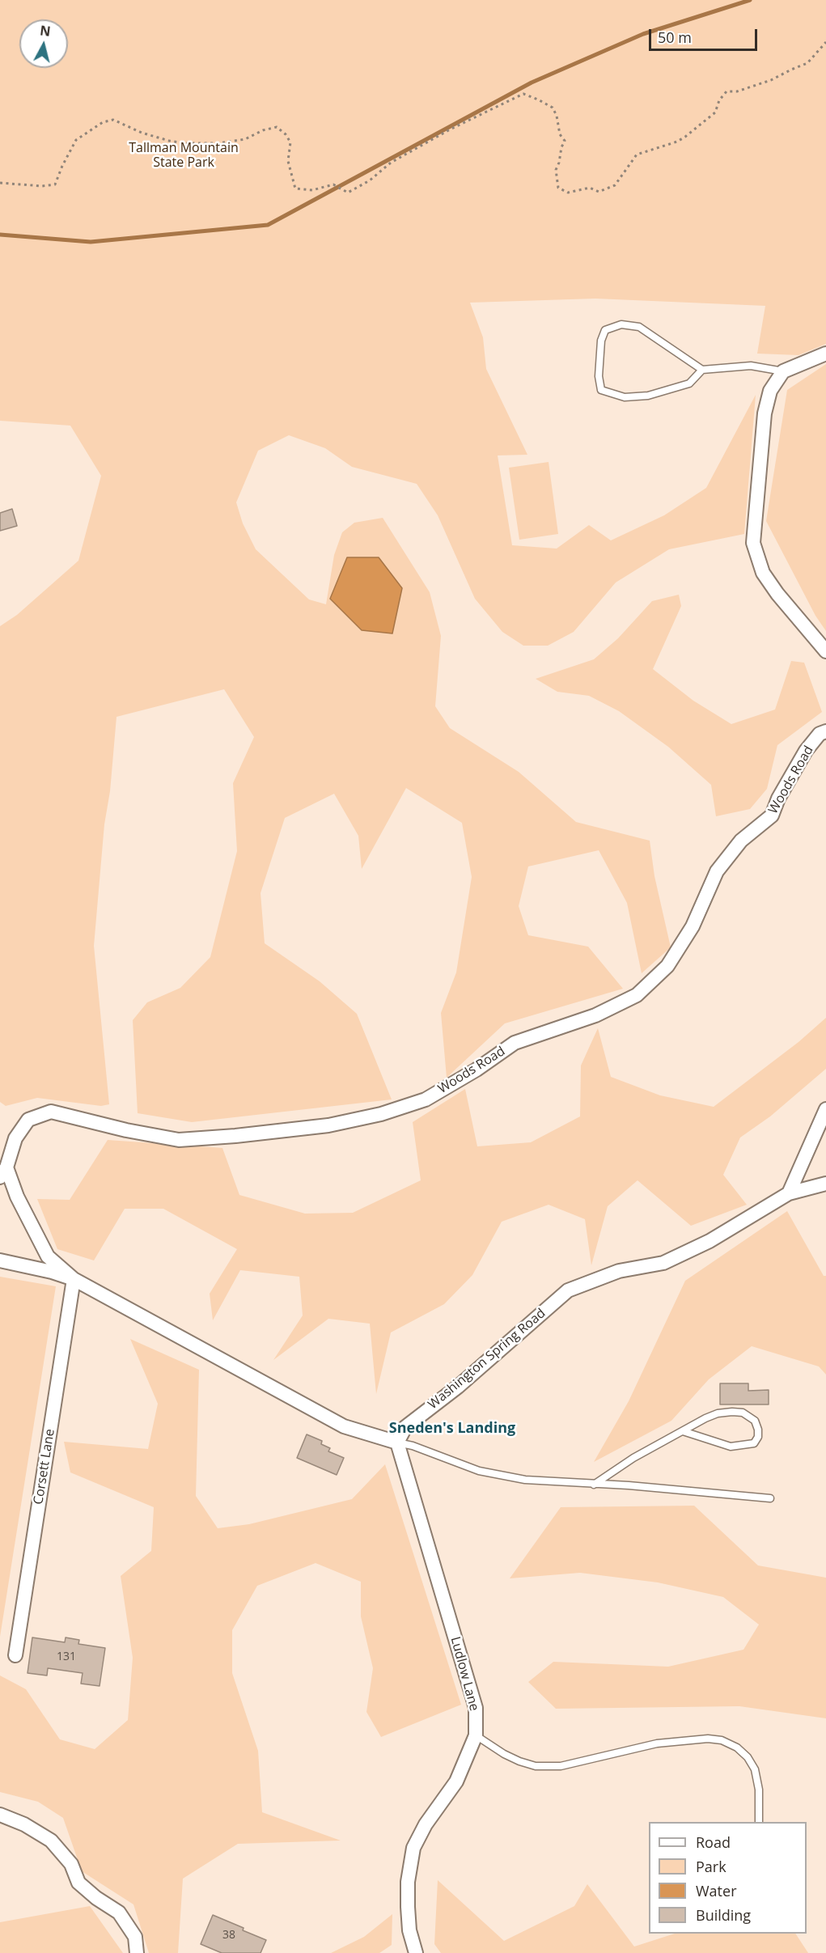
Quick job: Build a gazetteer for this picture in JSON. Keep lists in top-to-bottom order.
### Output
{
  "streets": {
    "street": [
      "Woods Road",
      "Washington Spring Road",
      "Corsett Lane",
      "Ludlow Lane"
    ]
  },
  "crossings": [
    ["Woods Road", "Corsett Lane"],
    ["Washington Spring Road", "Ludlow Lane"]
  ],
  "districts": ["Sneden's Landing"],
  "parks": ["Tallman Mountain State Park"],
  "house_numbers": ["131", "38"],
  "legend": [
    "Road",
    "Park",
    "Water",
    "Building"
  ],
  "scale_bar": "50 m",
  "north": "top"
}
